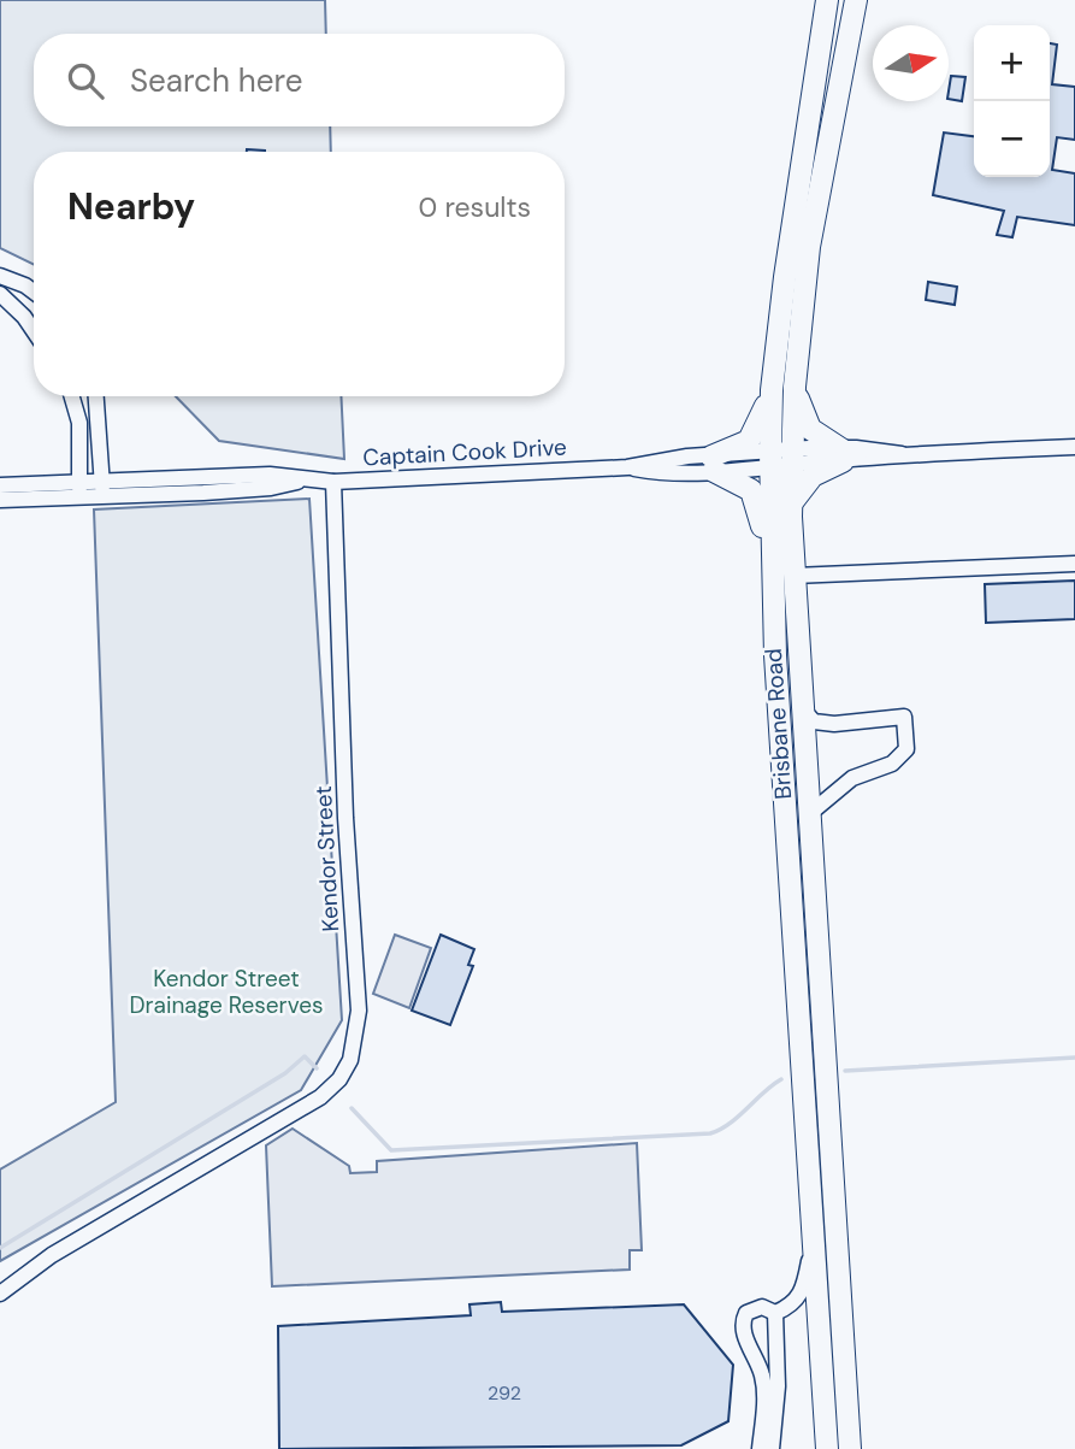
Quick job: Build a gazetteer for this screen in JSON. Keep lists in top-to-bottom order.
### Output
{
  "streets": {
    "highway": ["Brisbane Road"],
    "street": ["Captain Cook Drive", "Kendor Street"]
  },
  "crossings": [
    ["Captain Cook Drive", "Brisbane Road"],
    ["Captain Cook Drive", "Kendor Street"]
  ],
  "parks": ["Kendor Street Drainage Reserves"],
  "house_numbers": ["292"],
  "north": "right",
  "page": {
    "map_buttons": ["+", "−"],
    "search": "Search here",
    "heading": ["Nearby", "0 results"]
  }
}
